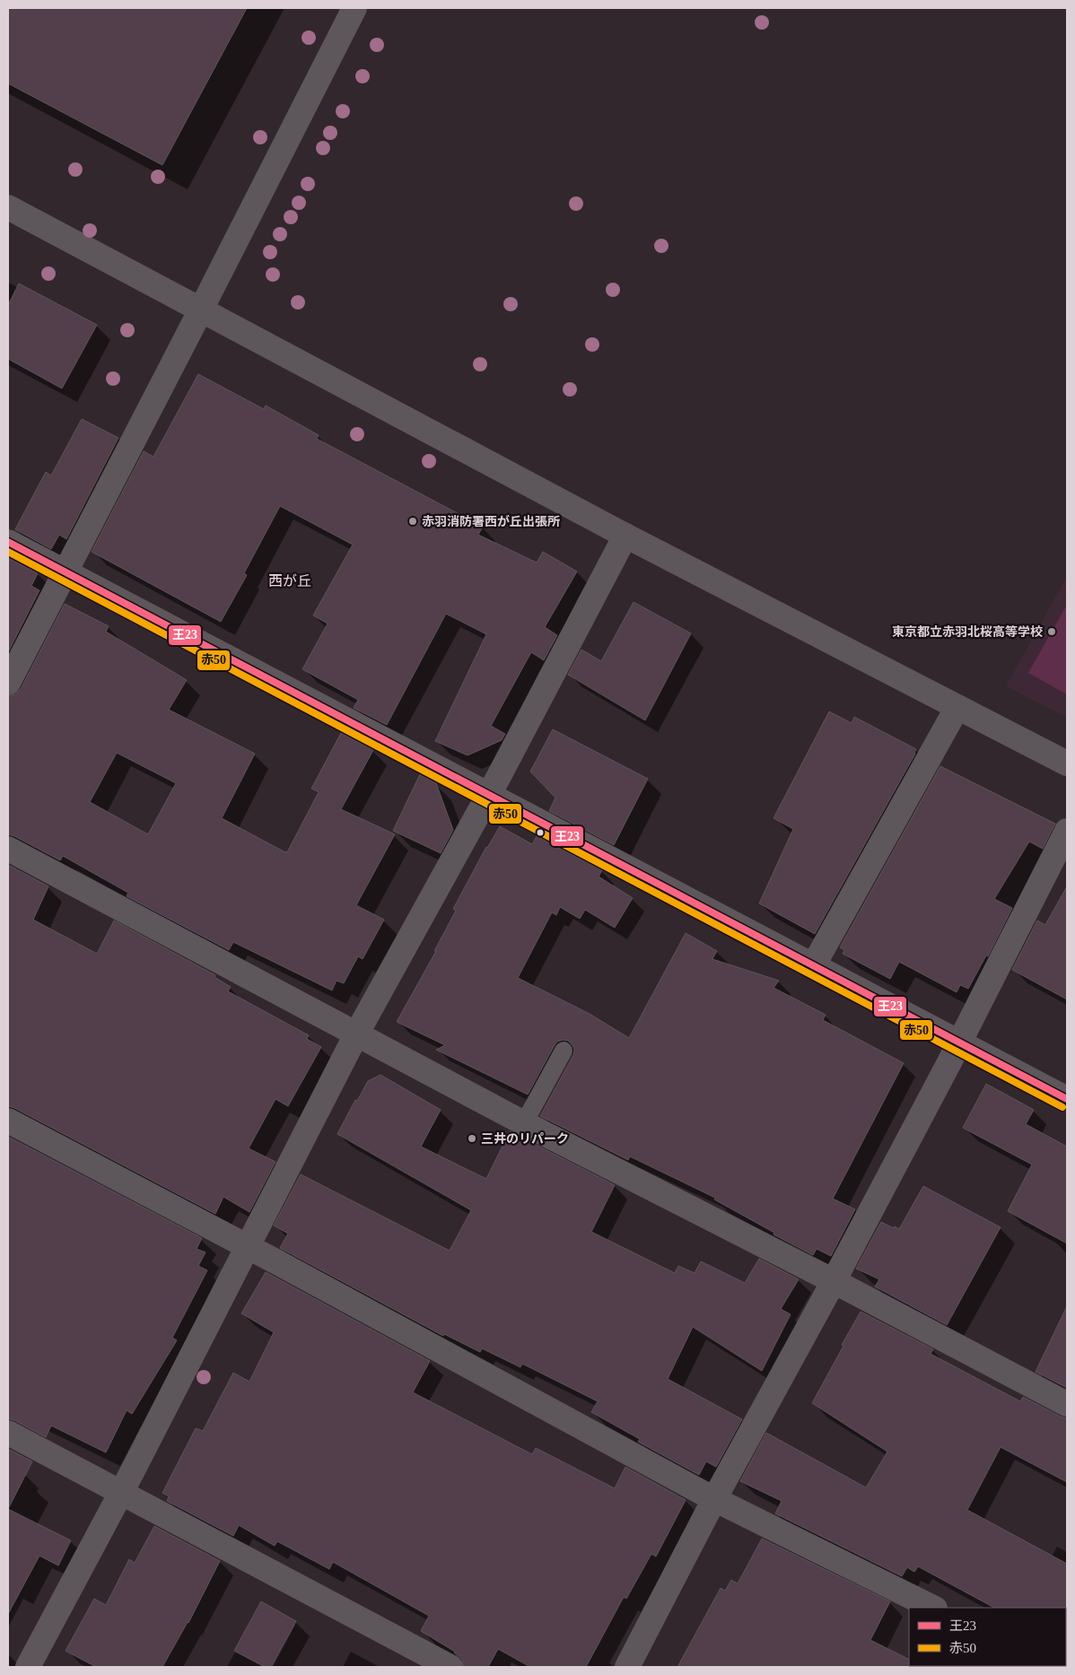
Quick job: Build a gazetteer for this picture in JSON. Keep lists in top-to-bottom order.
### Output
{
  "districts": ["西が丘"],
  "places": ["赤羽消防署西が丘出張所", "東京都立赤羽北桜高等学校", "三井のリパーク"],
  "lines": ["transit line 王23", "transit line 赤50"],
  "legend": ["王23", "赤50"]
}
